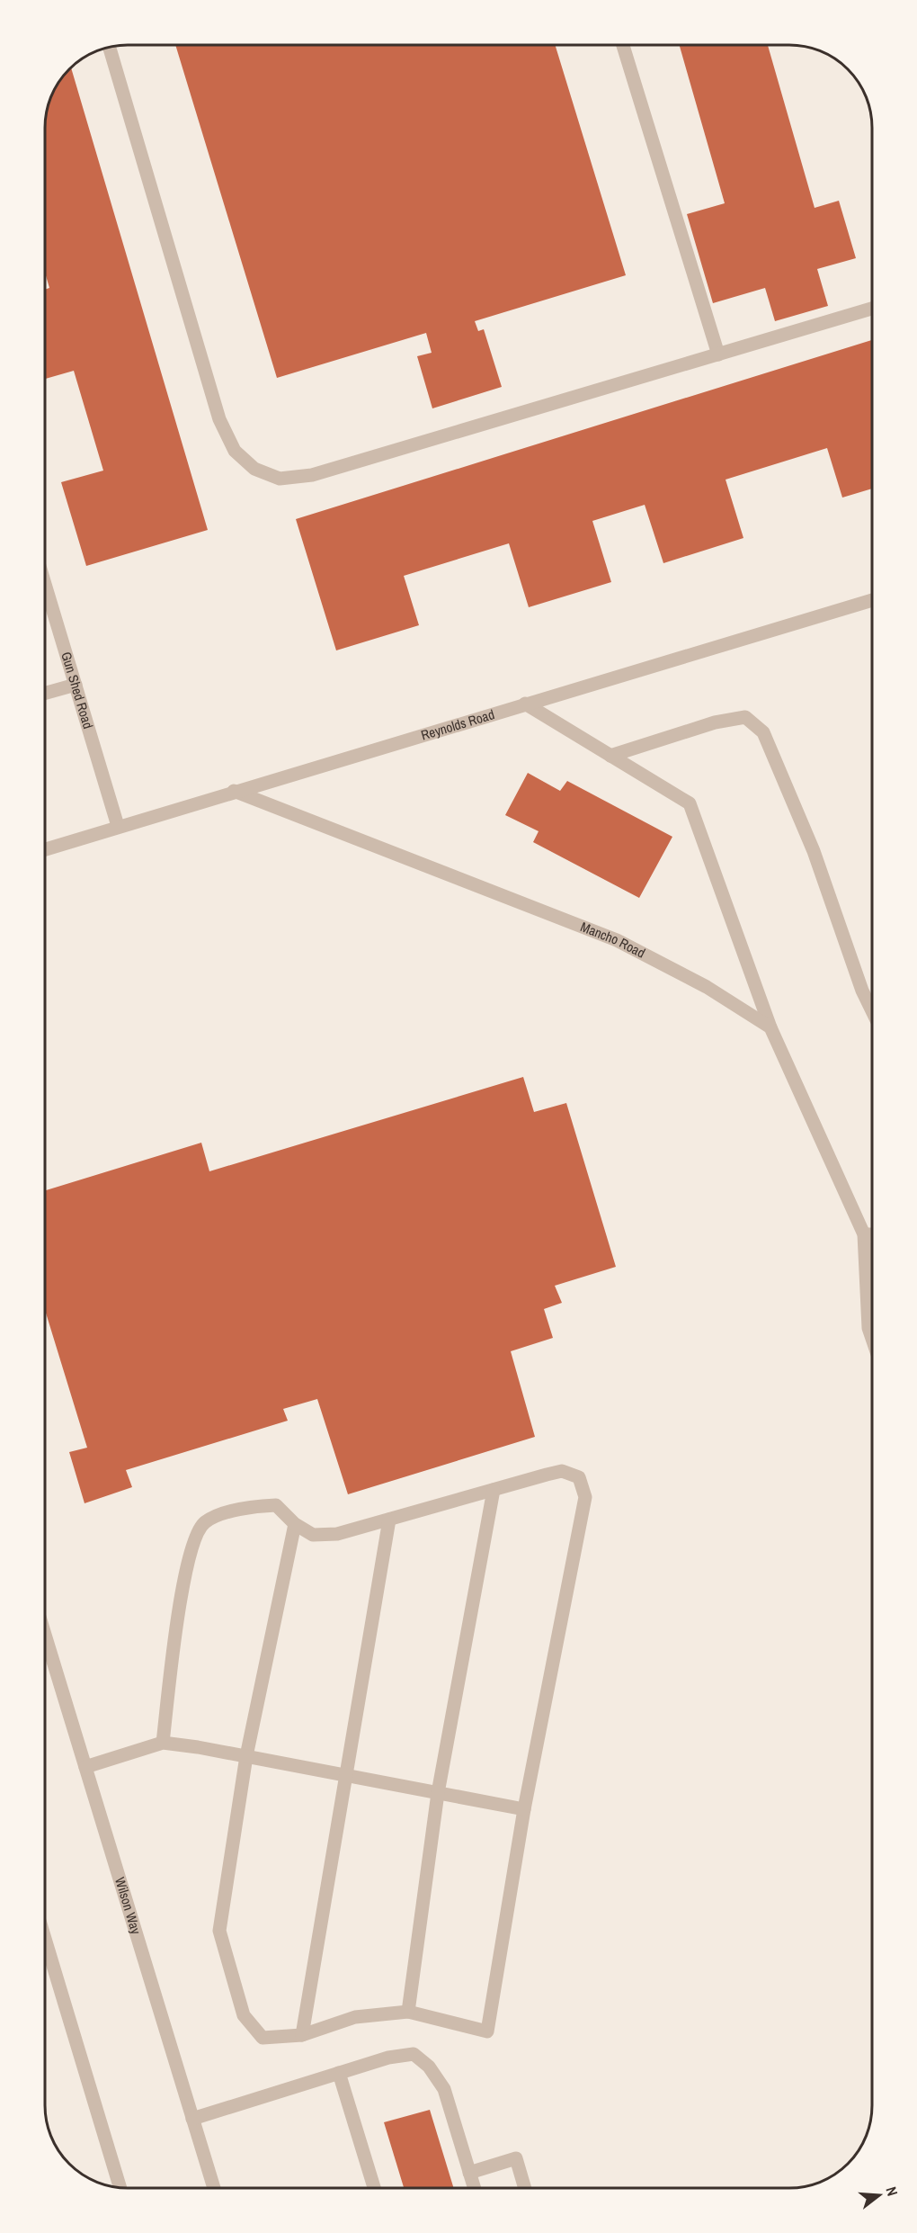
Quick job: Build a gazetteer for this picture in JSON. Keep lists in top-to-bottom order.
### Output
{
  "streets": {
    "street": [
      "Gun Shed Road",
      "Reynolds Road",
      "Mancho Road",
      "Wilson Way"
    ]
  },
  "crossings": [
    ["Gun Shed Road", "Reynolds Road"],
    ["Reynolds Road", "Mancho Road"]
  ],
  "north": "right"
}
